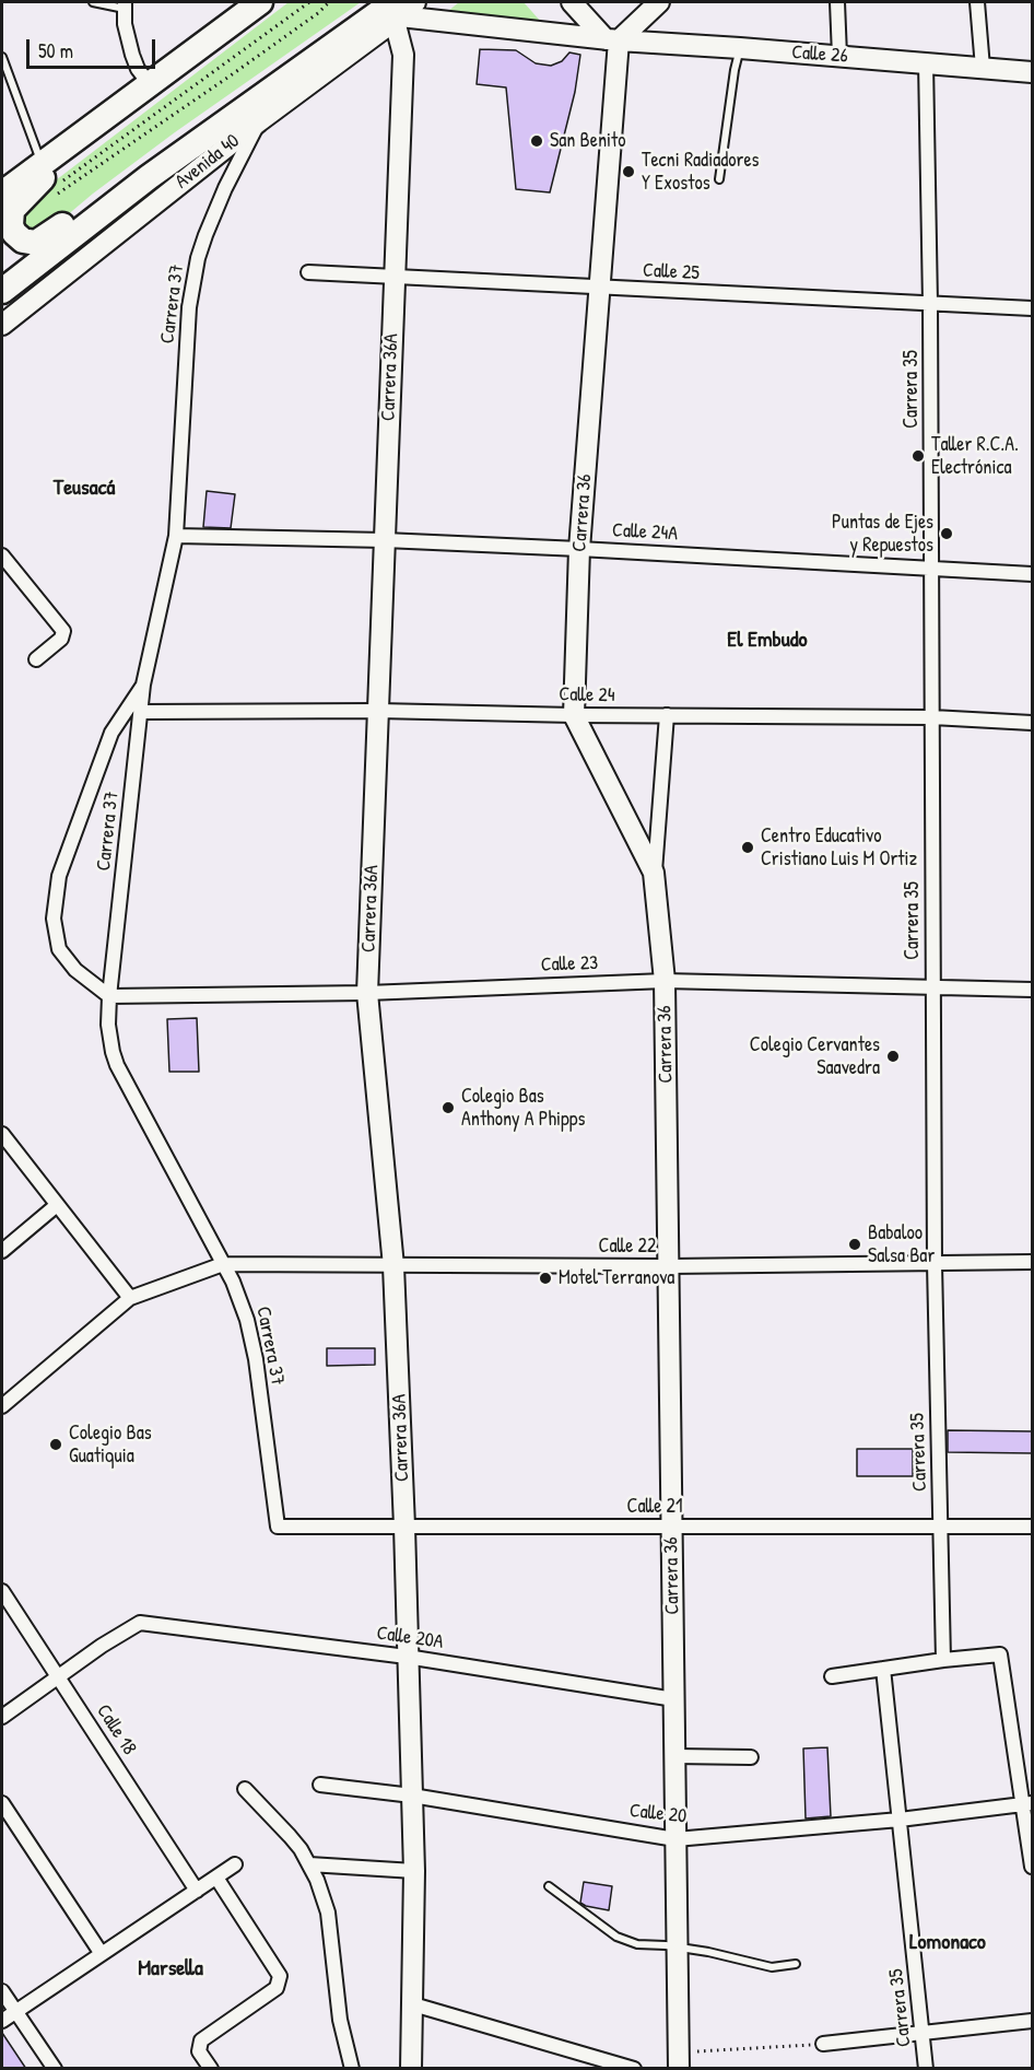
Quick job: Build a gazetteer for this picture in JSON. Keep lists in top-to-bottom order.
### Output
{
  "streets": {
    "highway": ["Avenida 40"],
    "street": [
      "Calle 26",
      "Calle 25",
      "Carrera 37",
      "Carrera 36A",
      "Carrera 35",
      "Carrera 36",
      "Calle 24A",
      "Calle 24",
      "Calle 23",
      "Calle 22",
      "Calle 21",
      "Calle 20A",
      "Calle 18",
      "Calle 20"
    ]
  },
  "crossings": [
    ["Calle 26", "Avenida 40"],
    ["Calle 26", "Carrera 36A"],
    ["Calle 26", "Carrera 35"],
    ["Calle 26", "Carrera 36"],
    ["Avenida 40", "Carrera 37"],
    ["Avenida 40", "Carrera 36A"],
    ["Calle 25", "Carrera 36A"],
    ["Calle 25", "Carrera 35"],
    ["Calle 25", "Carrera 36"],
    ["Carrera 37", "Calle 24A"],
    ["Carrera 37", "Calle 24"],
    ["Carrera 37", "Calle 23"],
    ["Carrera 37", "Calle 22"],
    ["Carrera 37", "Calle 21"],
    ["Carrera 36A", "Calle 24A"],
    ["Carrera 36A", "Calle 24"],
    ["Carrera 36A", "Calle 23"],
    ["Carrera 36A", "Calle 22"],
    ["Carrera 36A", "Calle 21"],
    ["Carrera 36A", "Calle 20A"],
    ["Carrera 36A", "Calle 20"],
    ["Carrera 35", "Calle 24A"],
    ["Carrera 35", "Calle 24"],
    ["Carrera 35", "Calle 23"],
    ["Carrera 35", "Calle 22"],
    ["Carrera 35", "Calle 21"],
    ["Carrera 35", "Calle 20"],
    ["Carrera 36", "Calle 24A"],
    ["Carrera 36", "Calle 24"],
    ["Carrera 36", "Calle 23"],
    ["Carrera 36", "Calle 22"],
    ["Carrera 36", "Calle 21"],
    ["Carrera 36", "Calle 20A"],
    ["Carrera 36", "Calle 20"],
    ["Calle 20A", "Calle 18"]
  ],
  "districts": [
    "Teusacá",
    "El Embudo",
    "Lomonaco",
    "Marsella"
  ],
  "places": [
    "San Benito",
    "Tecni Radiadores Y Exostos",
    "Taller R.C.A. Electrónica",
    "Puntas de Ejes y Repuestos",
    "Centro Educativo Cristiano Luis M Ortiz",
    "Colegio Cervantes Saavedra",
    "Colegio Bas Anthony A Phipps",
    "Babaloo Salsa Bar",
    "Motel Terranova",
    "Colegio Bas Guatiquia"
  ],
  "scale_bar": "50 m"
}
